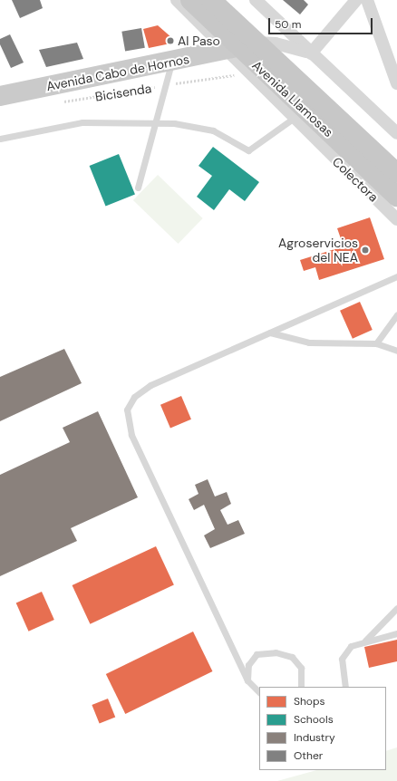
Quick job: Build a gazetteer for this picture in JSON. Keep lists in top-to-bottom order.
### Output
{
  "streets": {
    "highway": ["Avenida Llamosas"],
    "main road": ["Avenida Cabo de Hornos"],
    "street": ["Colectora"],
    "path": ["Bicisenda"]
  },
  "crossings": [
    ["Avenida Cabo de Hornos", "Avenida Llamosas"],
    ["Avenida Cabo de Hornos", "Colectora"],
    ["Bicisenda", "Colectora"],
    ["Avenida Llamosas", "Colectora"]
  ],
  "places": ["Al Paso", "Agroservicios del NEA"],
  "legend": [
    "Shops",
    "Schools",
    "Industry",
    "Other"
  ],
  "scale_bar": "50 m"
}
